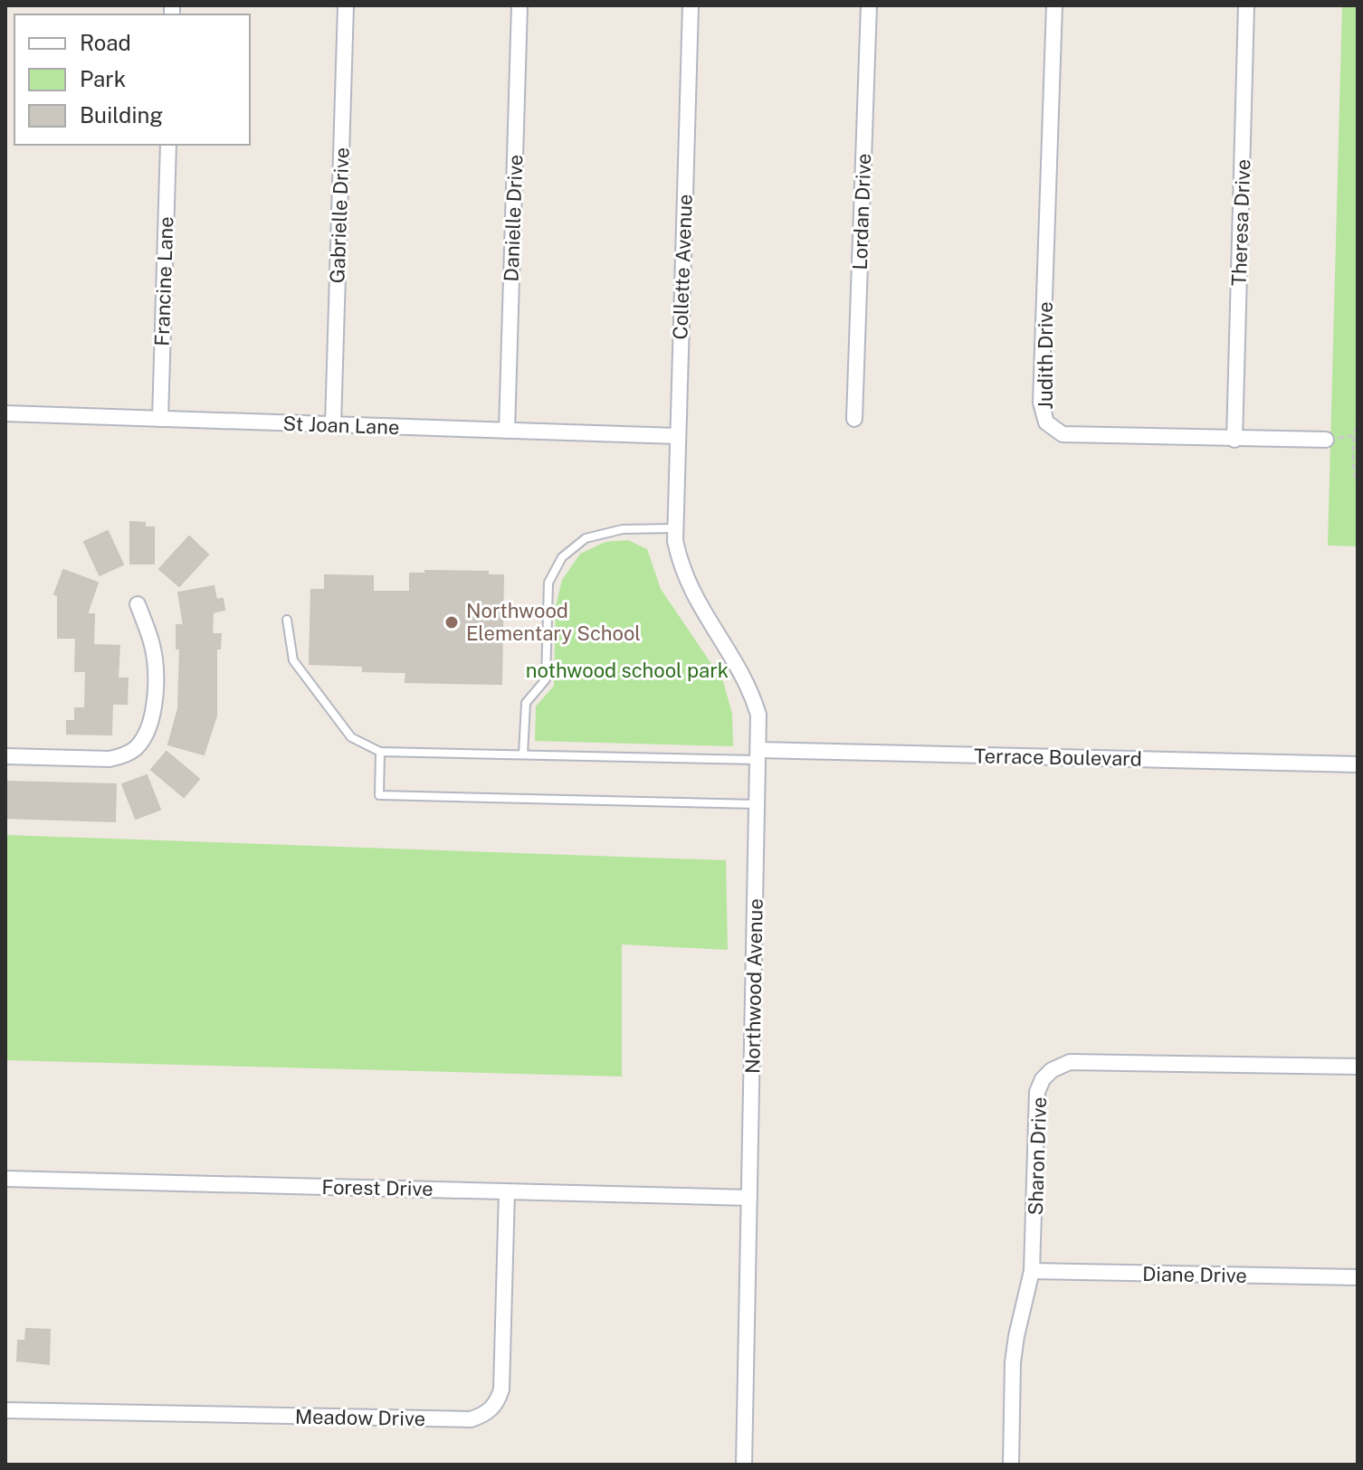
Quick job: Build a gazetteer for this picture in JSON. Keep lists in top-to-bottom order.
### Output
{
  "streets": {
    "street": [
      "Lordan Drive",
      "Gabrielle Drive",
      "Danielle Drive",
      "Theresa Drive",
      "Collette Avenue",
      "Francine Lane",
      "Judith Drive",
      "St Joan Lane",
      "Terrace Boulevard",
      "Northwood Avenue",
      "Sharon Drive",
      "Forest Drive",
      "Diane Drive",
      "Meadow Drive"
    ]
  },
  "crossings": [
    ["Gabrielle Drive", "St Joan Lane"],
    ["Danielle Drive", "St Joan Lane"],
    ["Theresa Drive", "Judith Drive"],
    ["Collette Avenue", "St Joan Lane"],
    ["Collette Avenue", "Northwood Avenue"],
    ["Francine Lane", "St Joan Lane"],
    ["Terrace Boulevard", "Northwood Avenue"],
    ["Northwood Avenue", "Forest Drive"],
    ["Sharon Drive", "Diane Drive"],
    ["Forest Drive", "Meadow Drive"]
  ],
  "parks": ["nothwood school park"],
  "places": ["Northwood Elementary School"],
  "legend": ["Road", "Park", "Building"]
}
